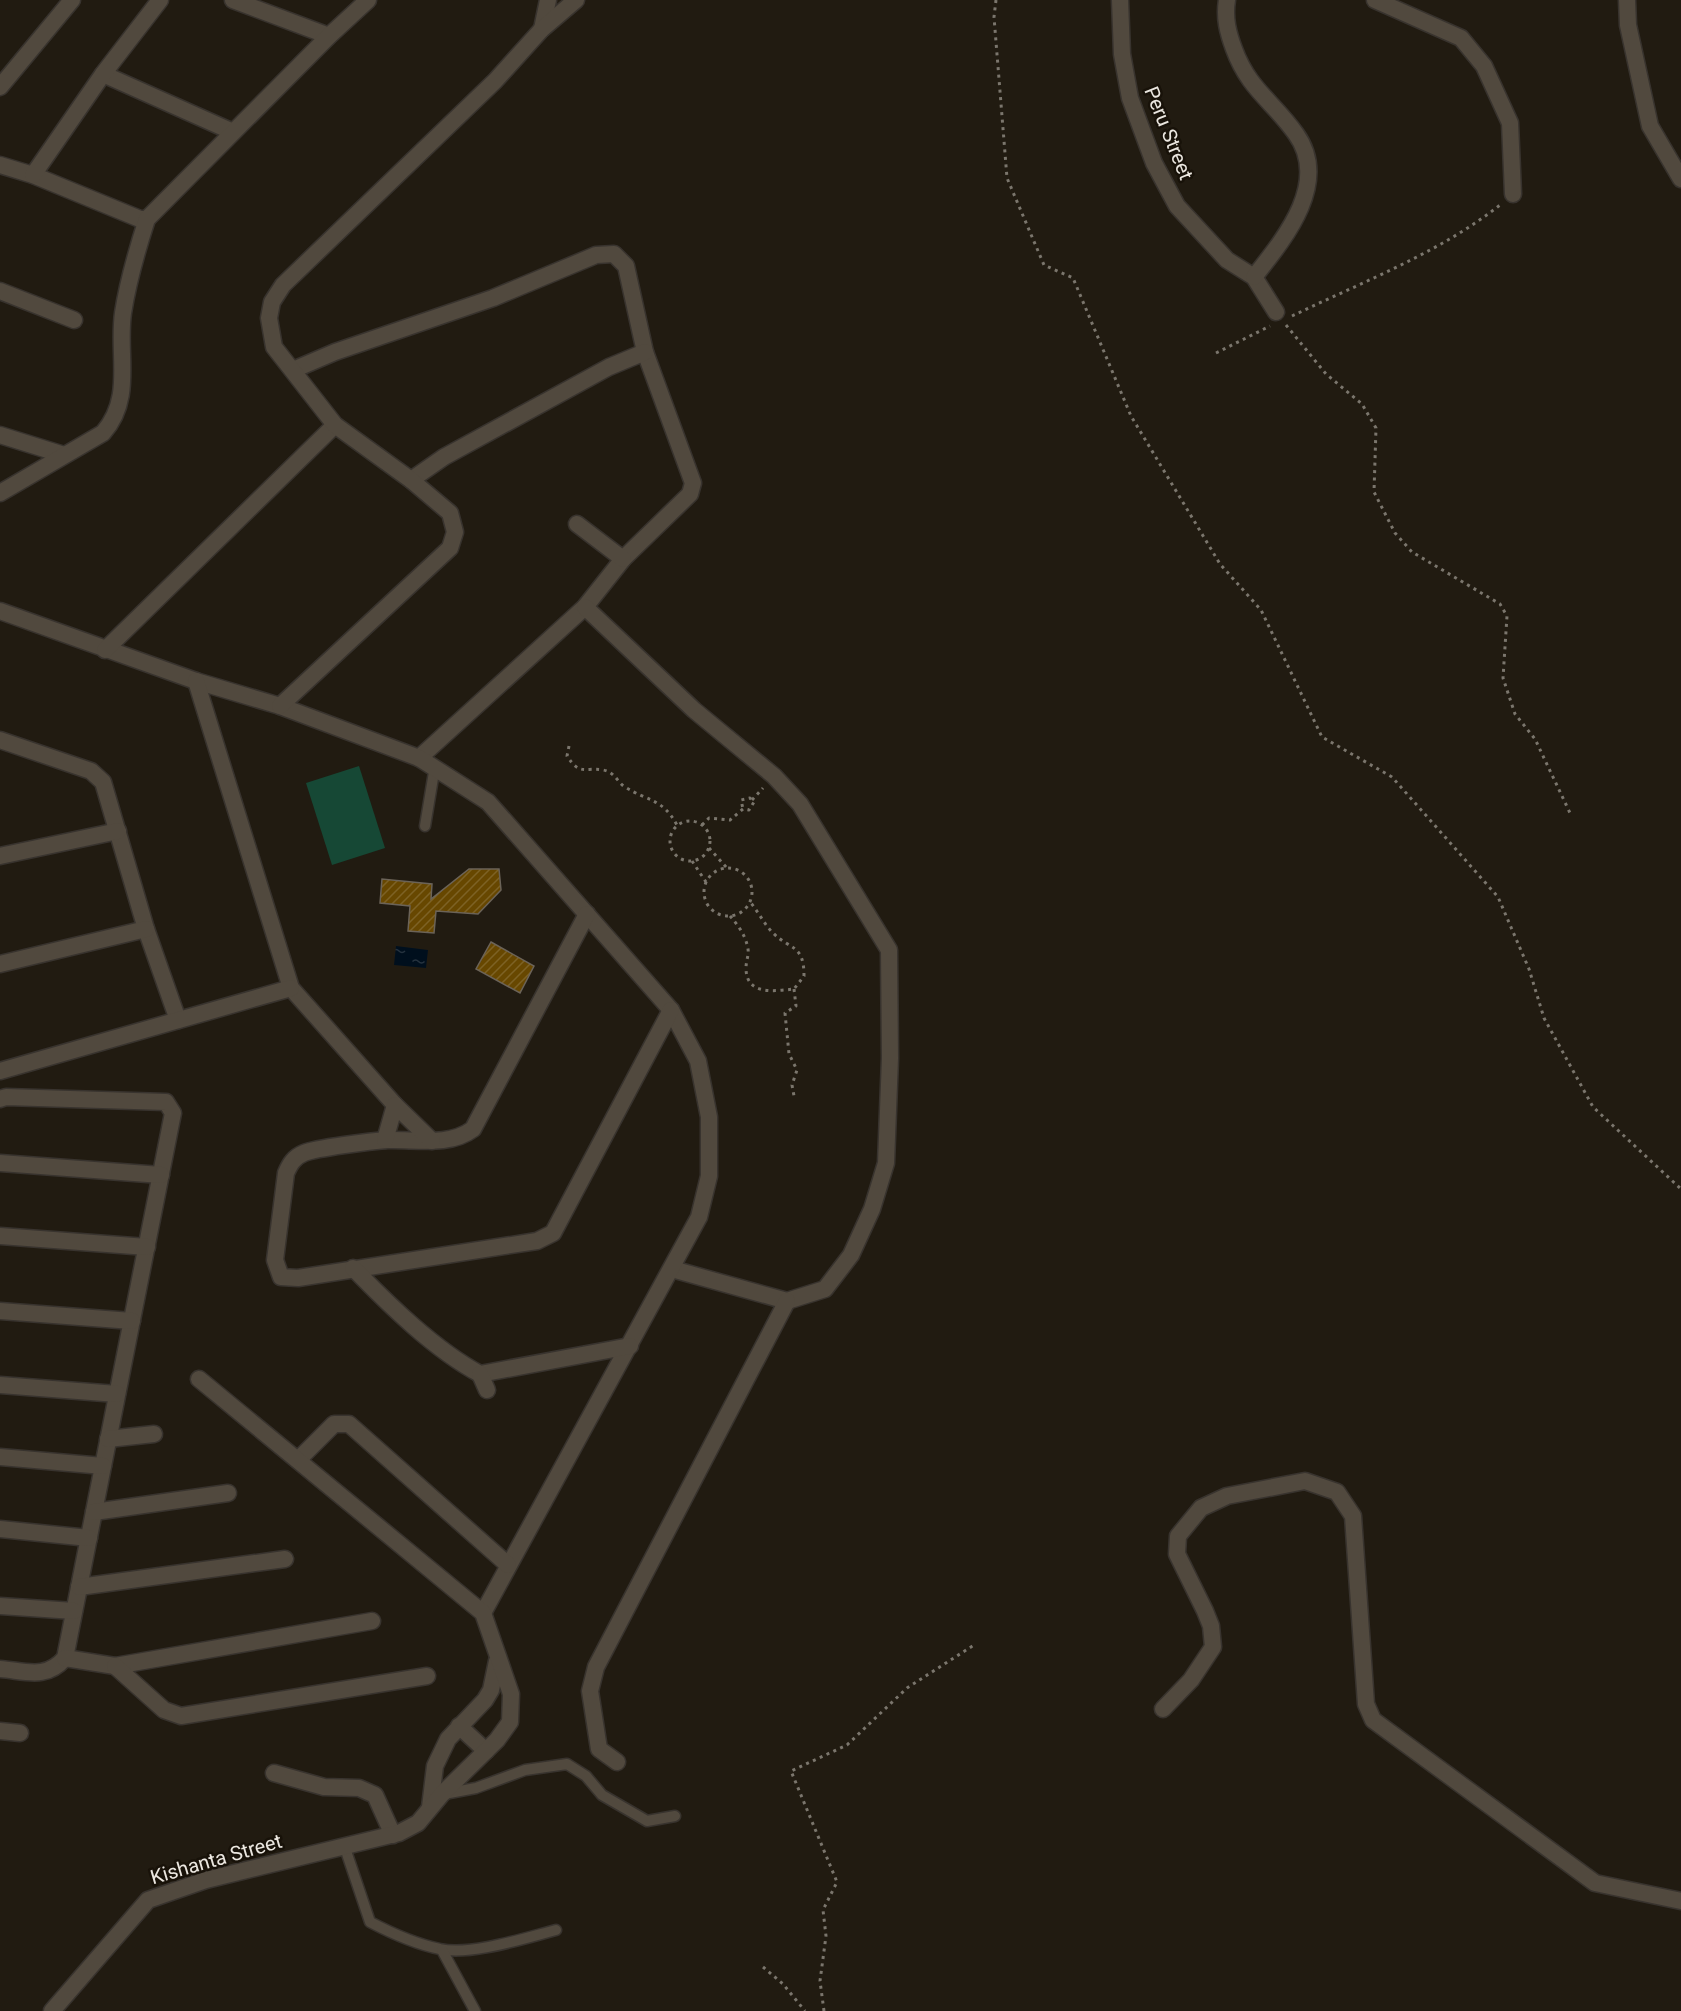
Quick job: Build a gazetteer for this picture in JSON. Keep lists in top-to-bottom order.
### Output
{
  "streets": {
    "street": ["Peru Street", "Kishanta Street"]
  }
}
